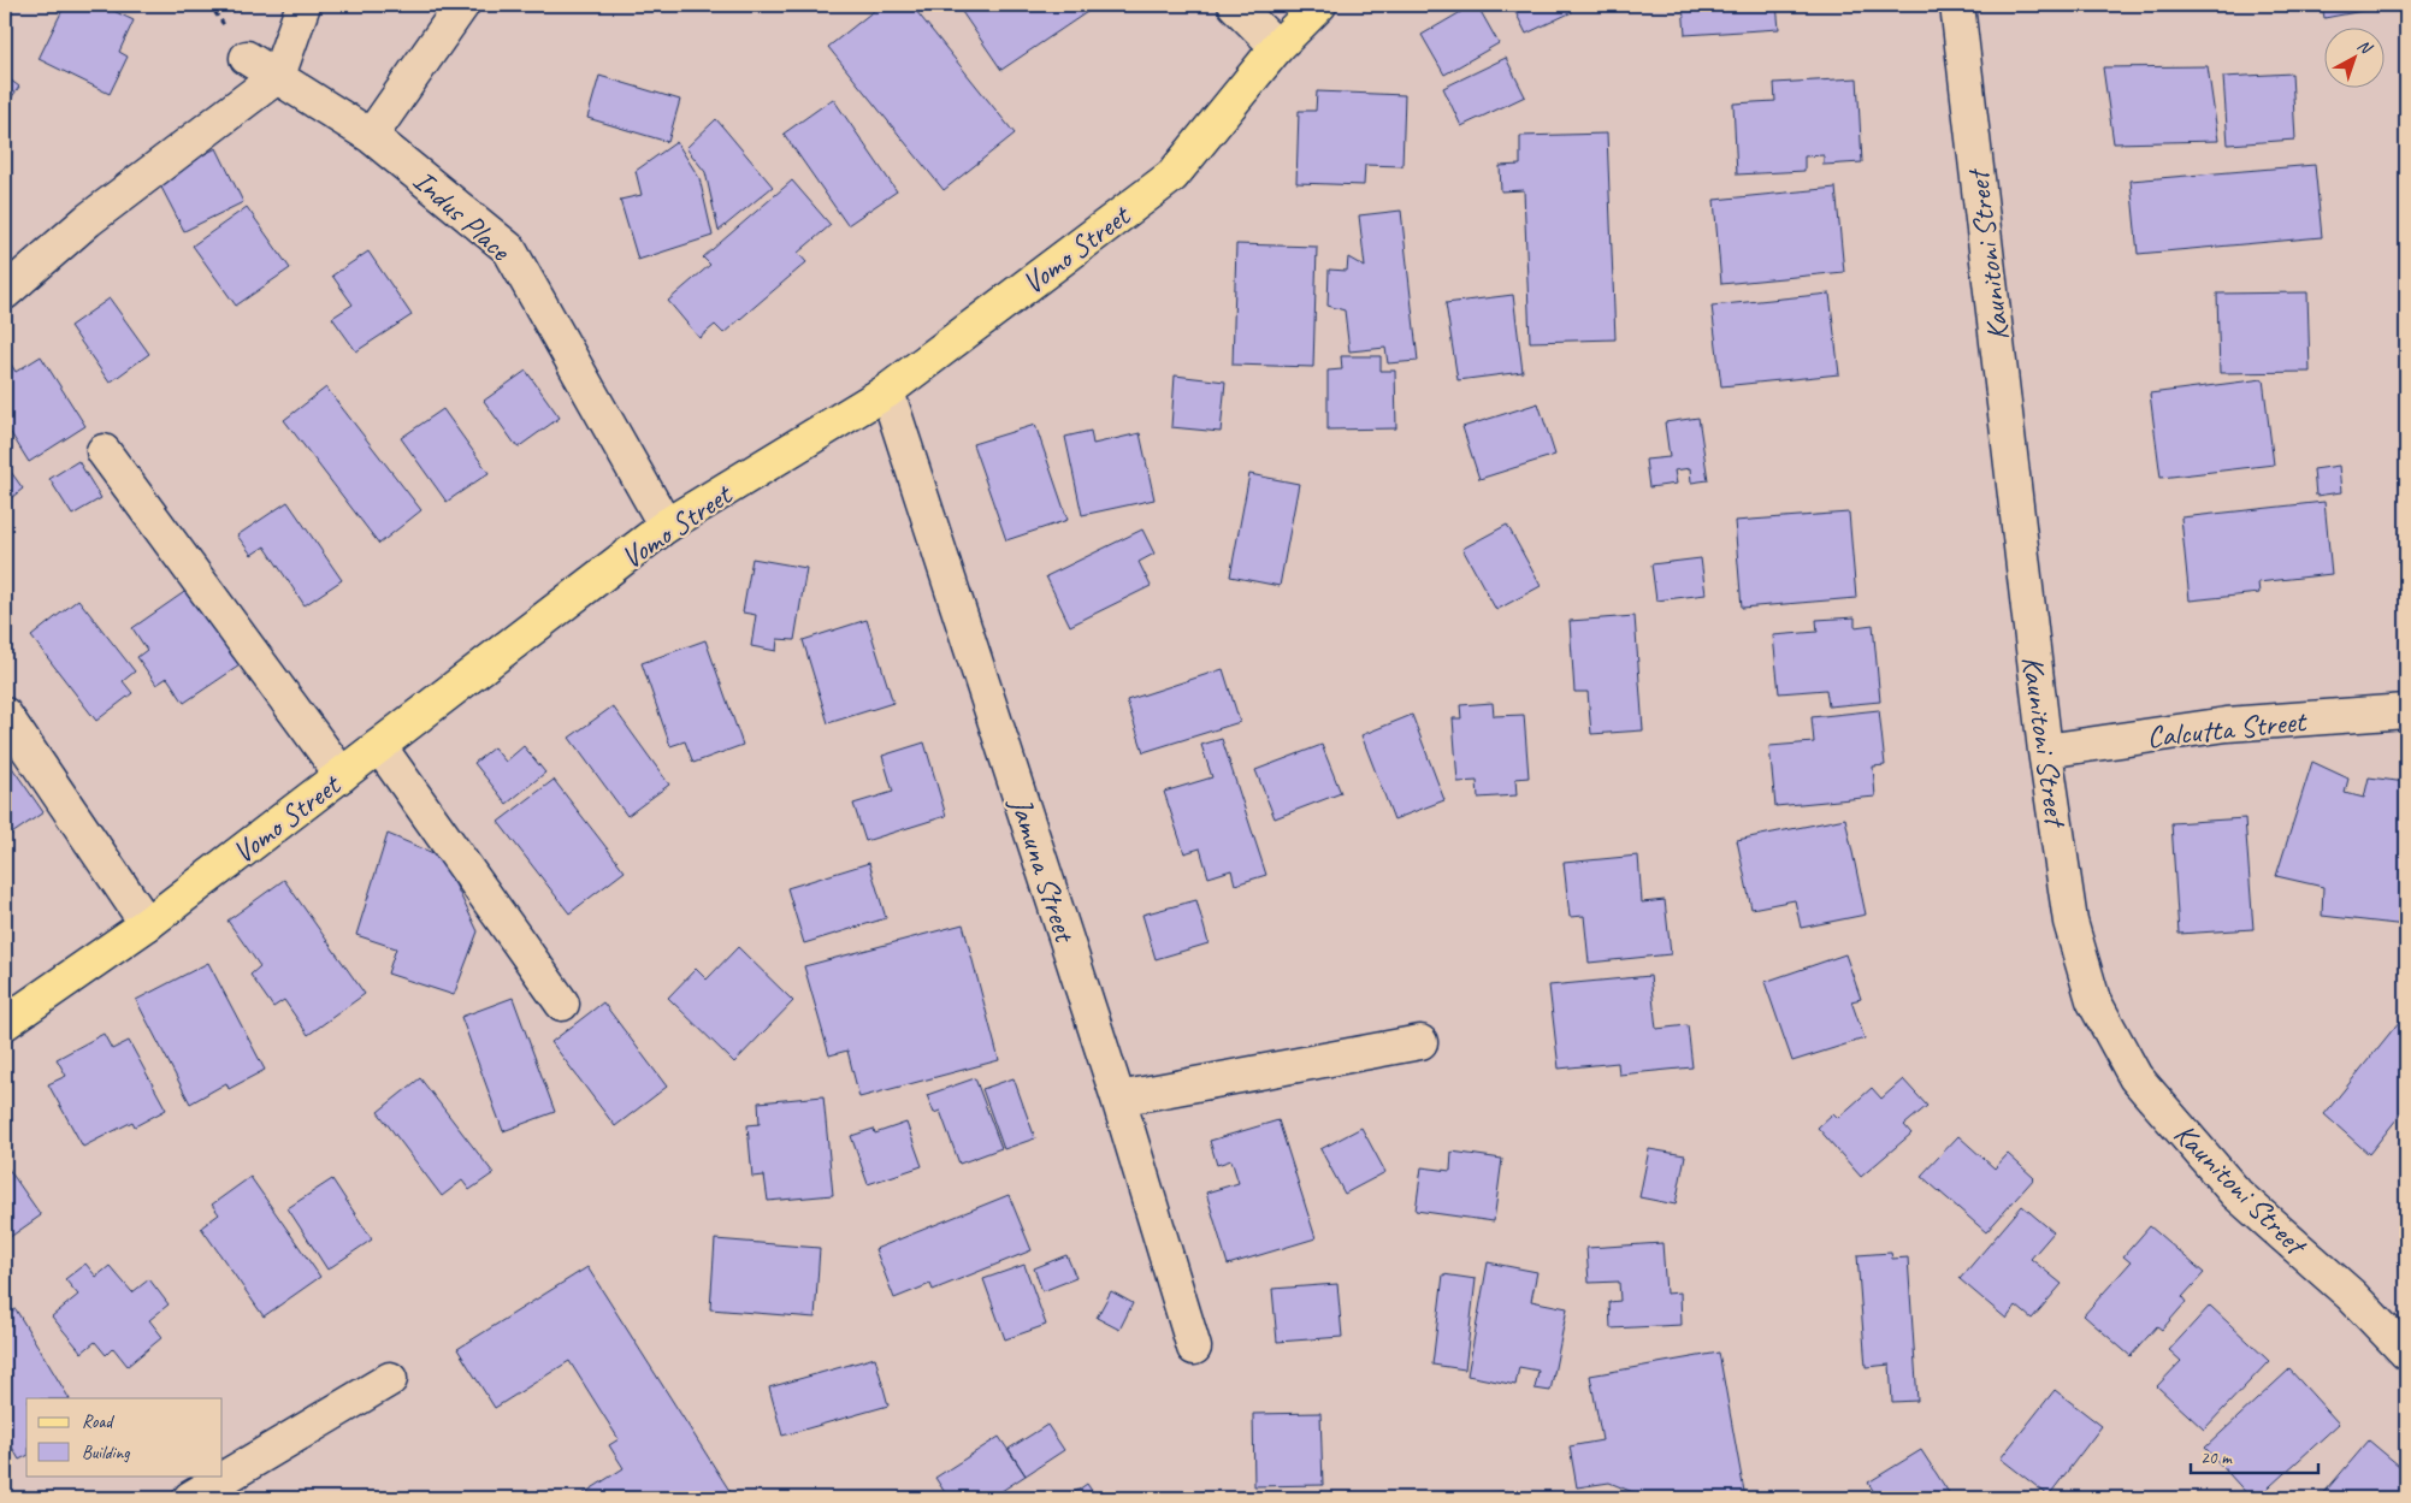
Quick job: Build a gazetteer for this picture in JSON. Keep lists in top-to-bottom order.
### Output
{
  "streets": {
    "main road": ["Vomo Street"],
    "street": [
      "Indus Place",
      "Kaunitoni Street",
      "Calcutta Street",
      "Jamuna Street"
    ]
  },
  "crossings": [
    ["Indus Place", "Vomo Street"],
    ["Vomo Street", "Jamuna Street"],
    ["Kaunitoni Street", "Calcutta Street"]
  ],
  "legend": ["Road", "Building"],
  "scale_bar": "20 m",
  "north": "top right"
}
